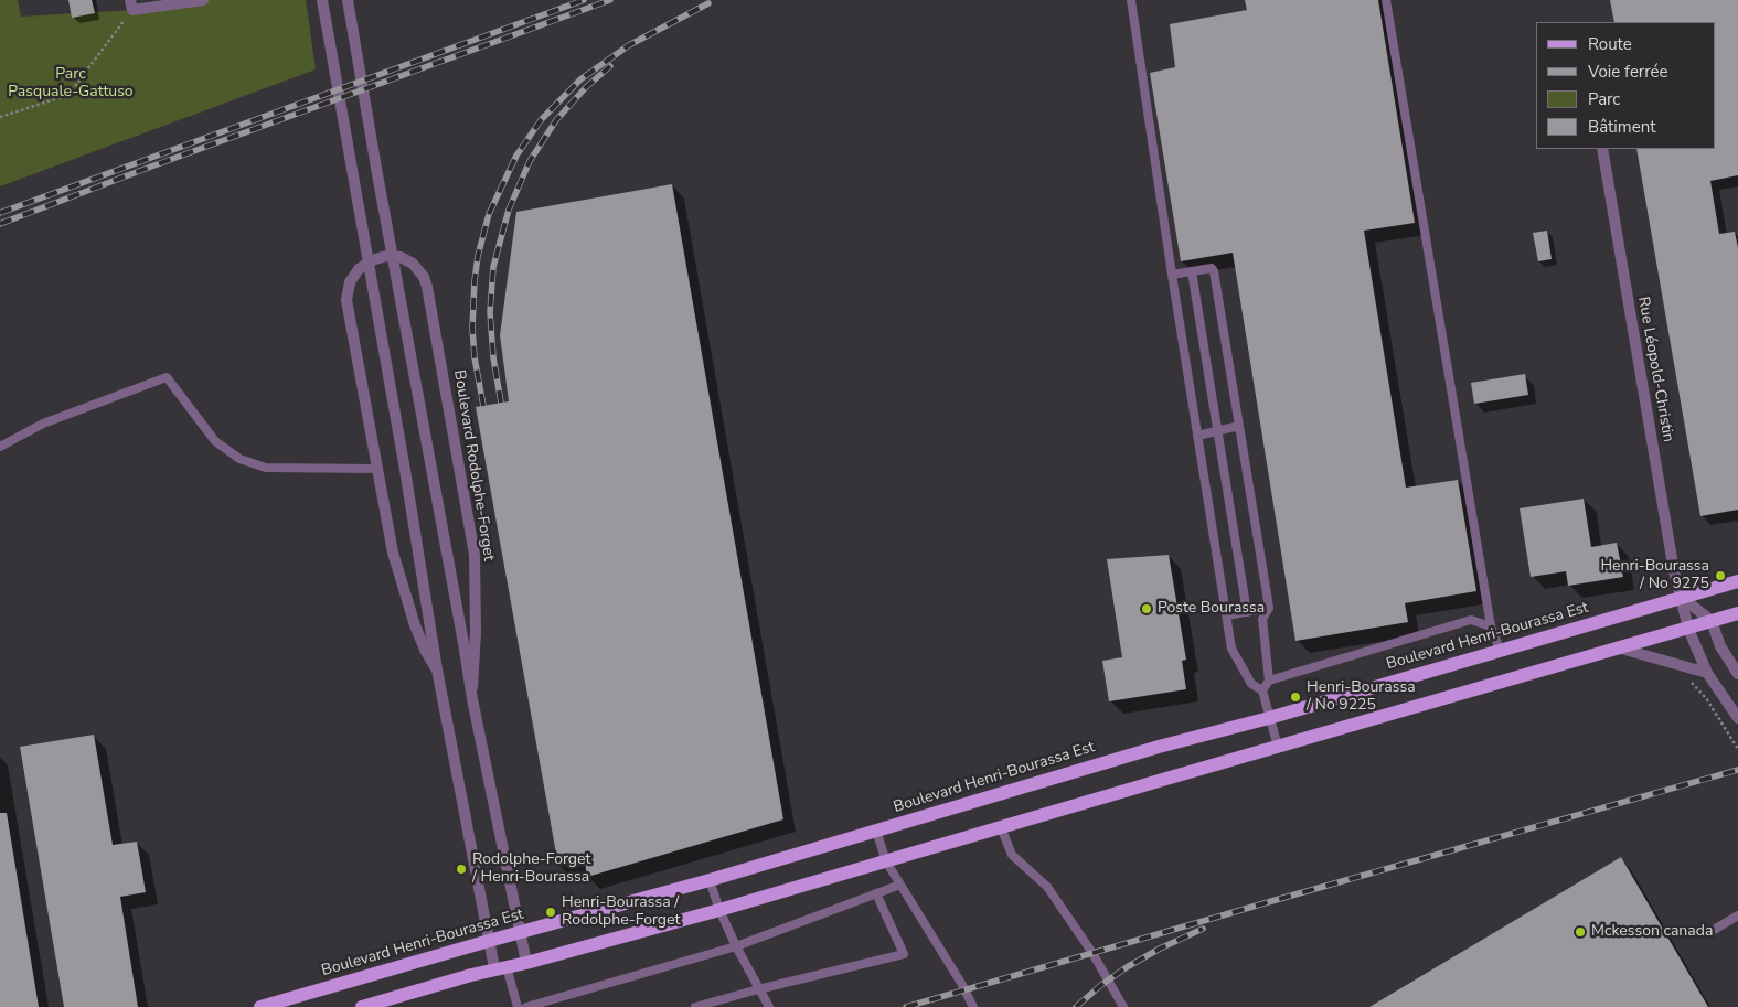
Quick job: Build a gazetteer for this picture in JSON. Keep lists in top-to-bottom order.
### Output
{
  "streets": {
    "main road": ["Boulevard Henri-Bourassa Est"],
    "street": ["Rue Léopold-Christin", "Boulevard Rodolphe-Forget"]
  },
  "crossings": [
    ["Rue Léopold-Christin", "Boulevard Henri-Bourassa Est"],
    ["Boulevard Rodolphe-Forget", "Boulevard Henri-Bourassa Est"]
  ],
  "parks": ["Parc Pasquale-Gattuso"],
  "places": [
    "Henri-Bourassa / No 9275",
    "Poste Bourassa",
    "Henri-Bourassa / No 9225",
    "Rodolphe-Forget / Henri-Bourassa",
    "Henri-Bourassa / Rodolphe-Forget",
    "Mckesson canada"
  ],
  "legend": [
    "Route",
    "Voie ferrée",
    "Parc",
    "Bâtiment"
  ]
}
